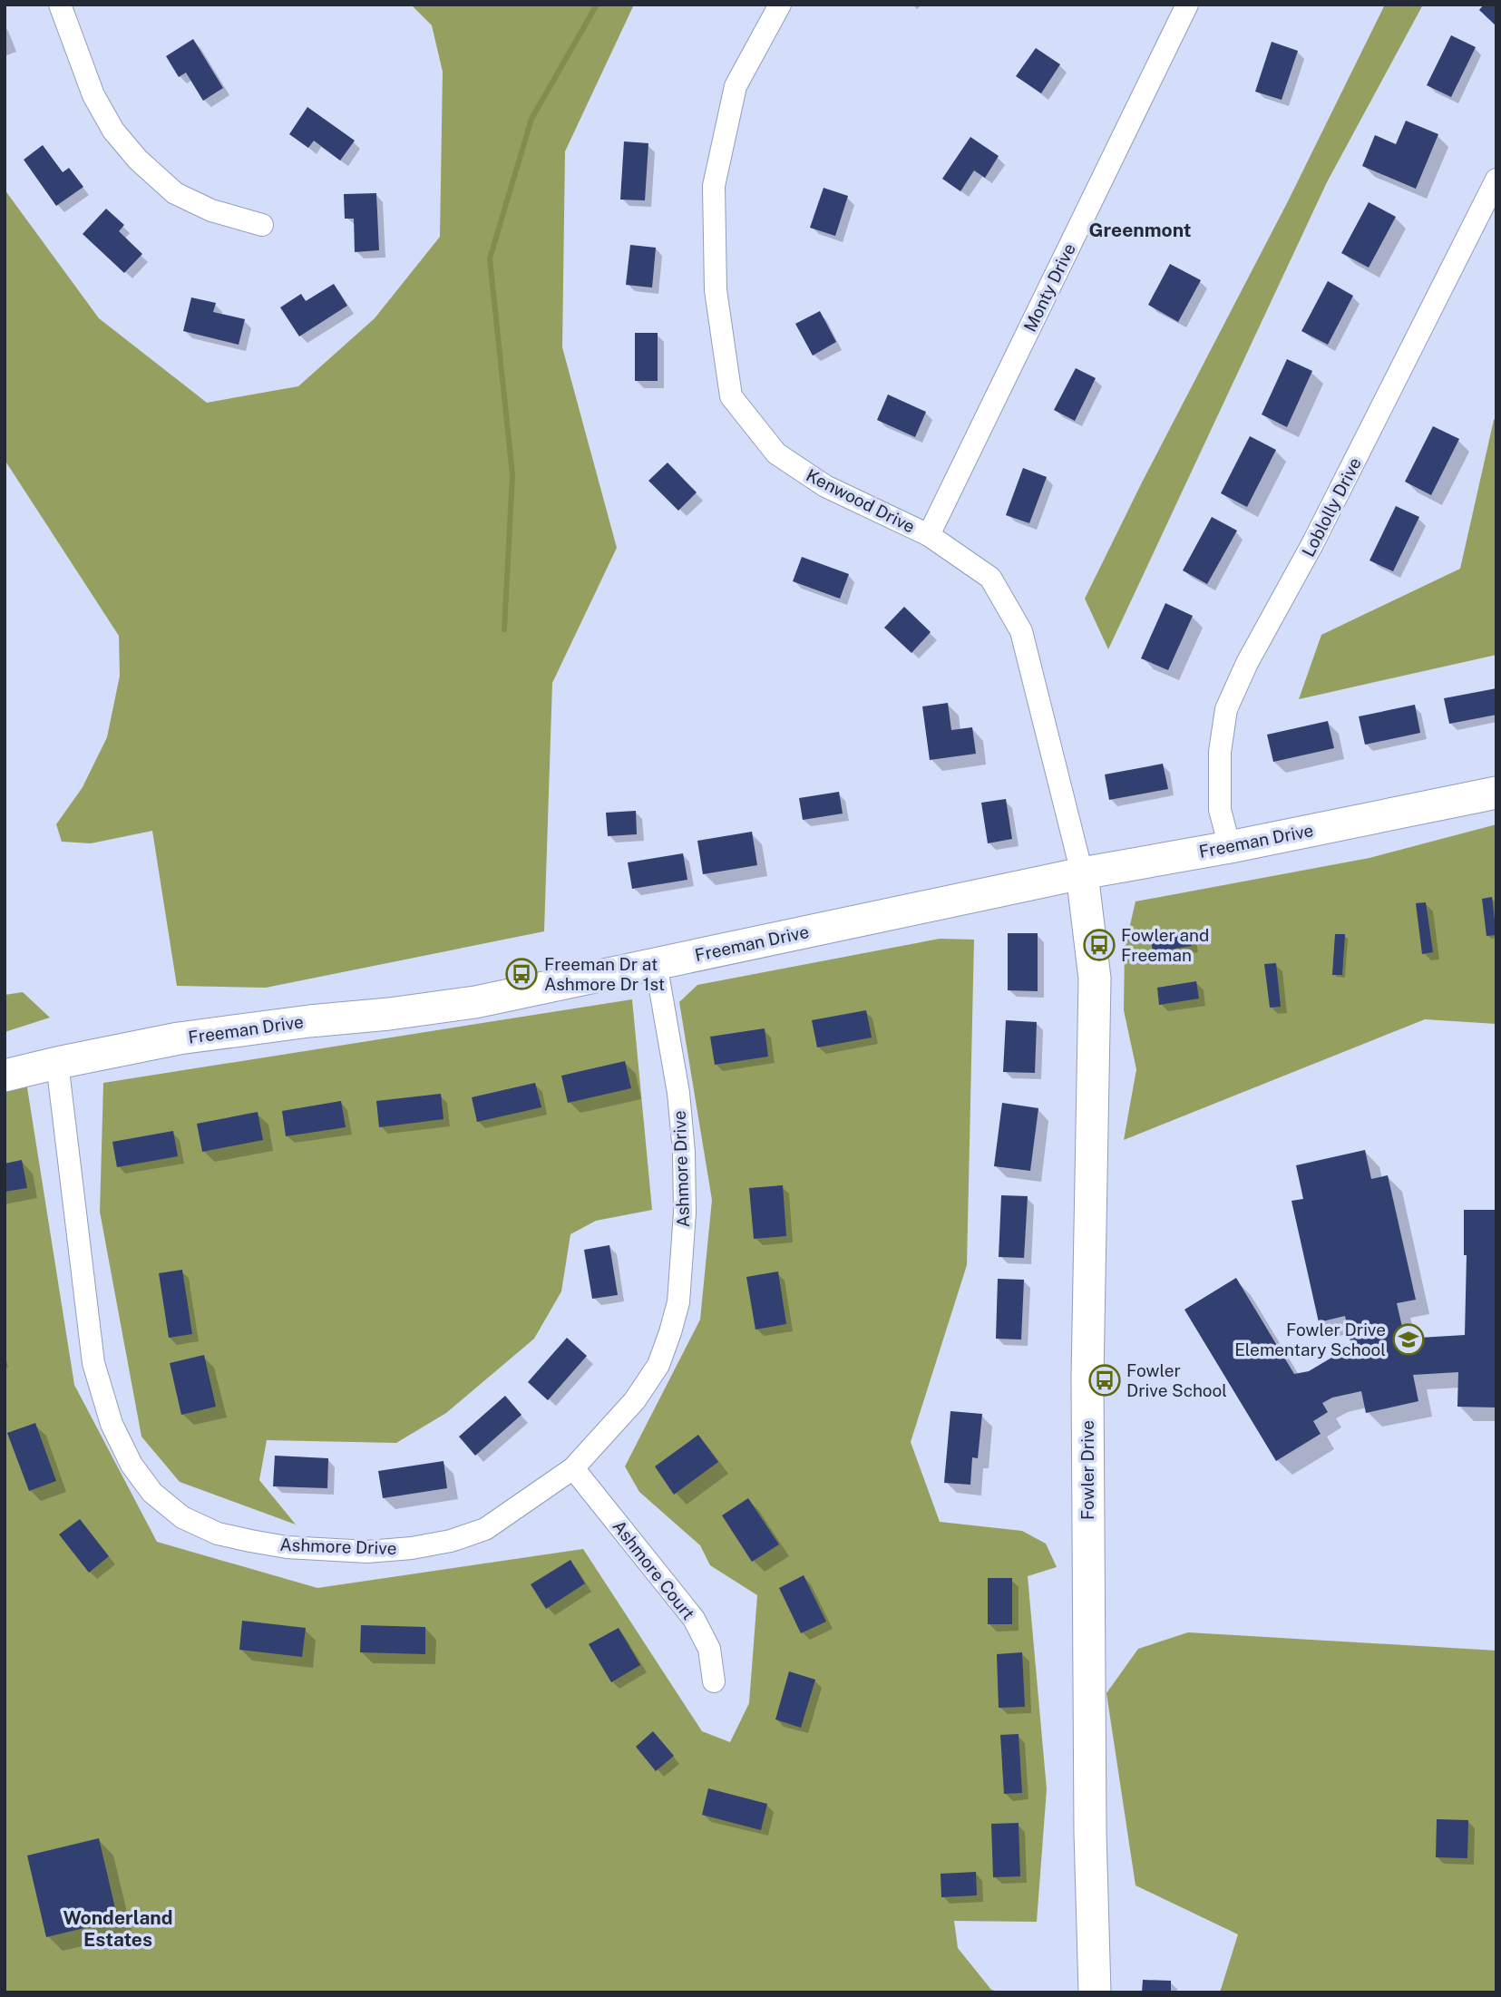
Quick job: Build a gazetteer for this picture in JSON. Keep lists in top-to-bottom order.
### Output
{
  "streets": {
    "street": [
      "Monty Drive",
      "Kenwood Drive",
      "Loblolly Drive",
      "Freeman Drive",
      "Ashmore Drive",
      "Fowler Drive",
      "Ashmore Court"
    ]
  },
  "crossings": [
    ["Monty Drive", "Kenwood Drive"],
    ["Kenwood Drive", "Freeman Drive"],
    ["Kenwood Drive", "Fowler Drive"],
    ["Loblolly Drive", "Freeman Drive"],
    ["Freeman Drive", "Ashmore Drive"],
    ["Freeman Drive", "Fowler Drive"],
    ["Ashmore Drive", "Ashmore Court"]
  ],
  "districts": ["Greenmont", "Wonderland Estates"],
  "places": {
    "bus stop": ["Fowler and Freeman", "Freeman Dr at Ashmore Dr 1st", "Fowler Drive School"],
    "school or university": ["Fowler Drive Elementary School"]
  }
}
